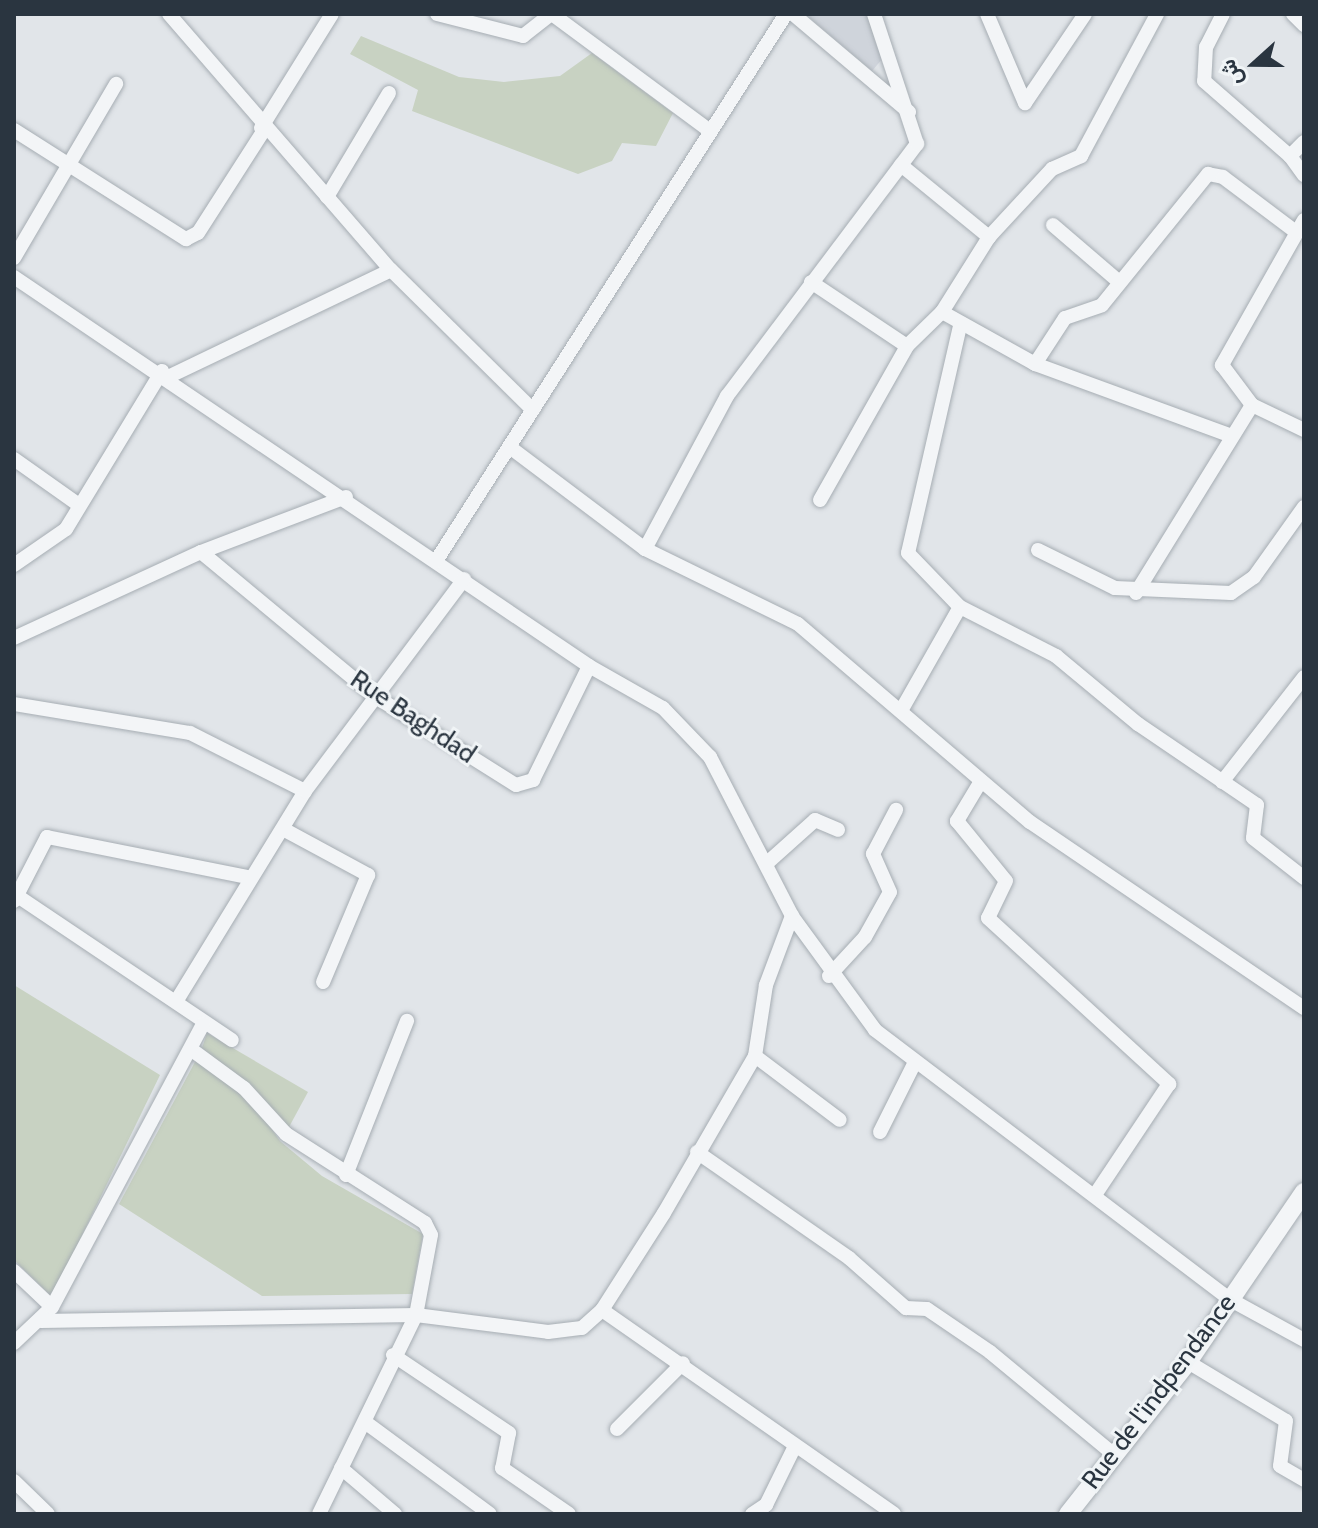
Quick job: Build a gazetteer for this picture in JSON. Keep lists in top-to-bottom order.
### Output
{
  "streets": {
    "street": ["Rue Baghdad", "Rue de l'indpendance"]
  },
  "north": "left"
}
